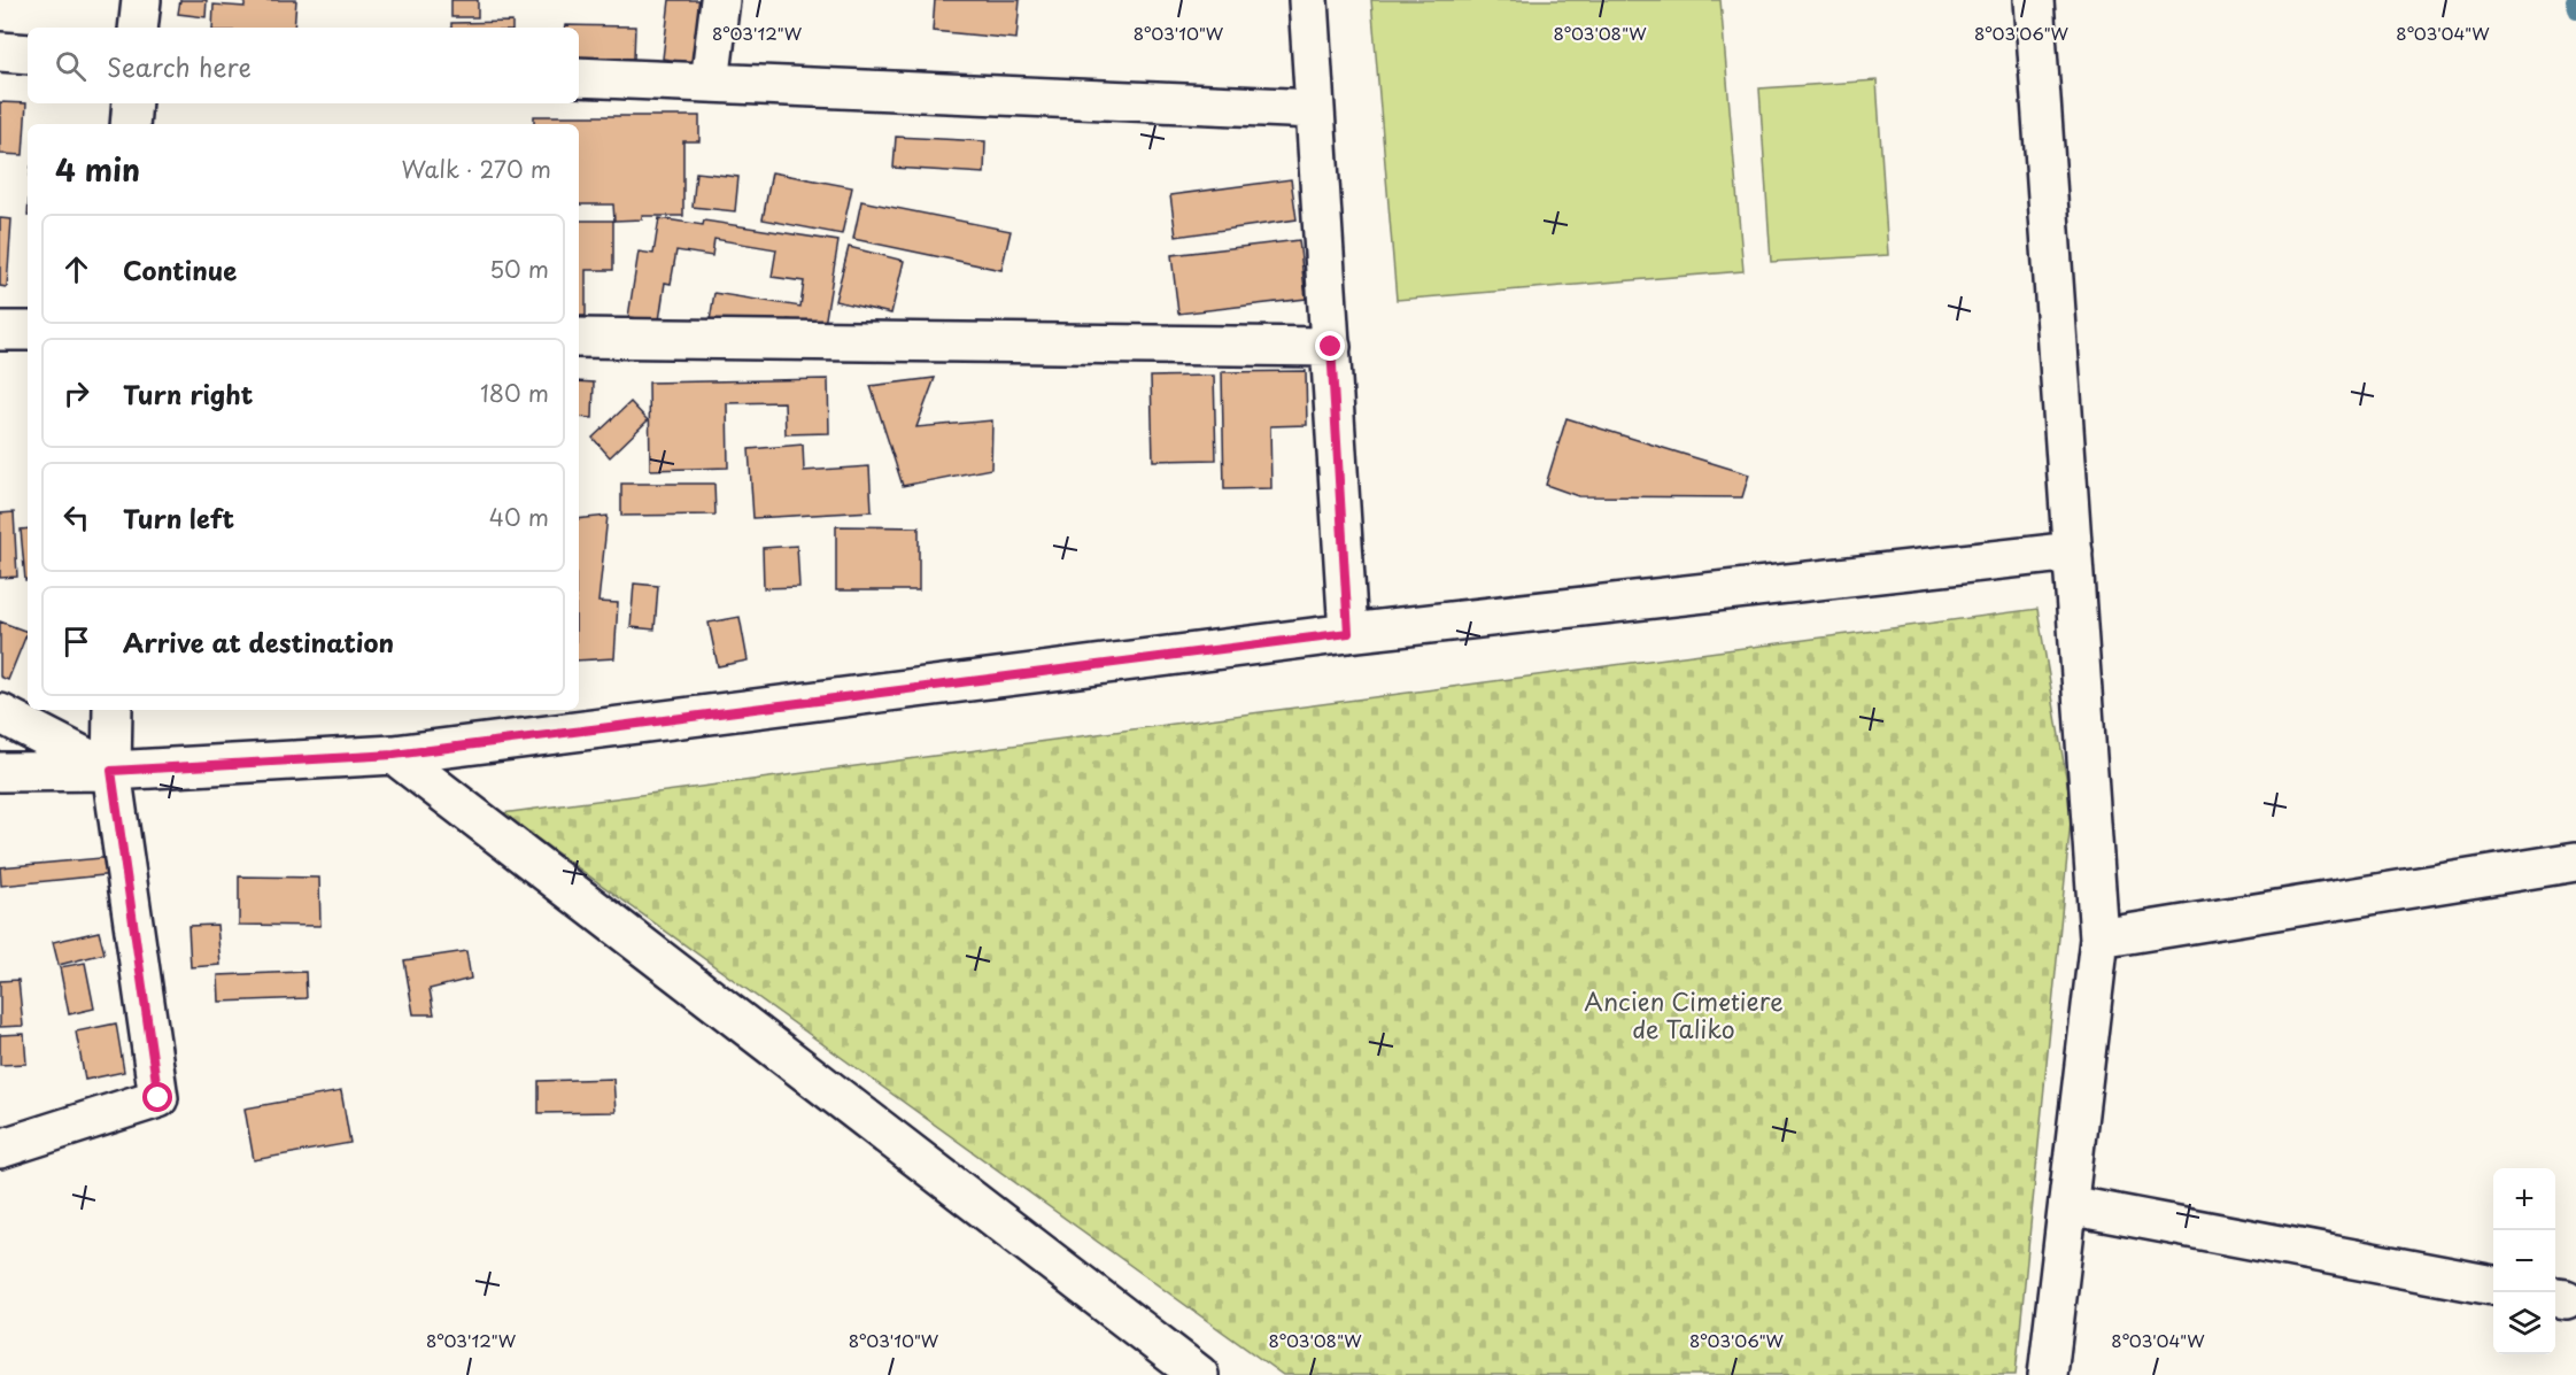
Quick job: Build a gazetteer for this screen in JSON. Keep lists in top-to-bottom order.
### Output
{
  "parks": ["Ancien Cimetiere de Taliko"],
  "page": {
    "search": "Search here",
    "heading": ["4 min", "Walk · 270 m"],
    "list": [
      ["Continue", "50 m"],
      ["Turn right", "180 m"],
      ["Turn left", "40 m"],
      "Arrive at destination"
    ],
    "map_buttons": ["+", "−"]
  },
  "coordinates": [
    "8°03'12\"W",
    "8°03'10\"W",
    "8°03'08\"W",
    "8°03'06\"W",
    "8°03'04\"W"
  ]
}
